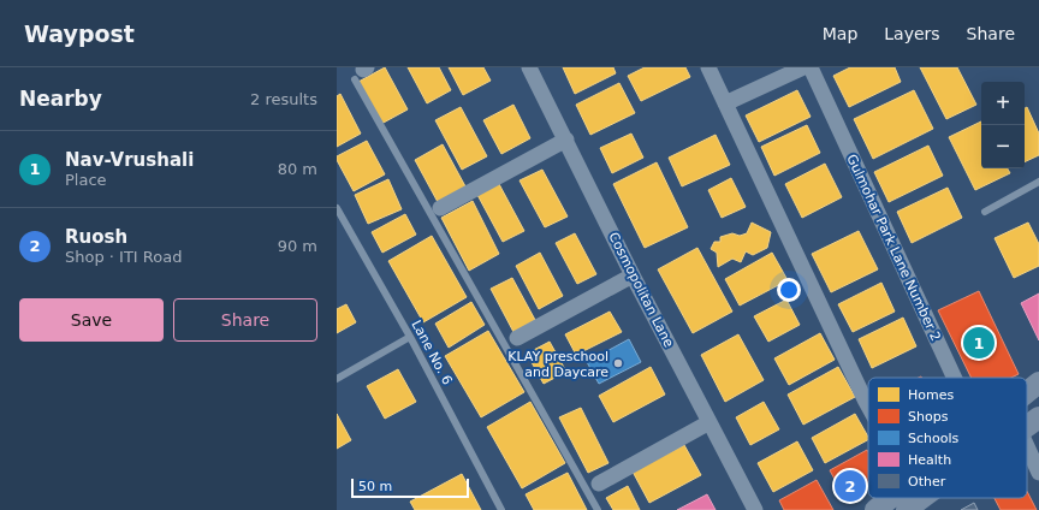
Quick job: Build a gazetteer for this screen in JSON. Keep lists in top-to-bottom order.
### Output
{
  "streets": {
    "street": ["Gulmohar Park Lane Number 2", "Cosmopolitan Lane"],
    "lane": ["Lane No. 6"]
  },
  "places": ["KLAY preschool and Daycare"],
  "legend": [
    "Homes",
    "Shops",
    "Schools",
    "Health",
    "Other"
  ],
  "scale_bar": "50 m",
  "page": {
    "header": "Waypost",
    "nav": ["Map", "Layers", "Share"],
    "heading": ["Nearby", "2 results"],
    "map_buttons": ["+", "−"],
    "list": [
      {
        "mark": "1",
        "name": "Nav-Vrushali",
        "note": "Place",
        "value": "80 m"
      },
      {
        "mark": "2",
        "name": "Ruosh",
        "note": "Shop · ITI Road",
        "value": "90 m"
      }
    ],
    "buttons": ["Save", "Share"],
    "pins": ["1", "2"],
    "scale": "50 m"
  }
}
